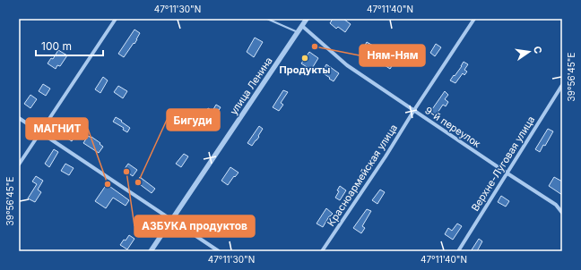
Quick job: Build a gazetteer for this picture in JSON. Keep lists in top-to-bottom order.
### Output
{
  "streets": {
    "street": [
      "улица Ленина",
      "9-й переулок",
      "Верхне-Луговая улица",
      "Красноармейская улица"
    ]
  },
  "crossings": [
    ["улица Ленина", "9-й переулок"],
    ["9-й переулок", "Верхне-Луговая улица"],
    ["9-й переулок", "Красноармейская улица"]
  ],
  "places": [
    "Ням-Ням",
    "Продукты",
    "АЗБУКА продуктов",
    "Бигуди",
    "МАГНИТ"
  ],
  "scale_bar": "100 m",
  "north": "right",
  "coordinates": ["47°11'30\"N", "47°11'40\"N", "39°56'45\"E"]
}
